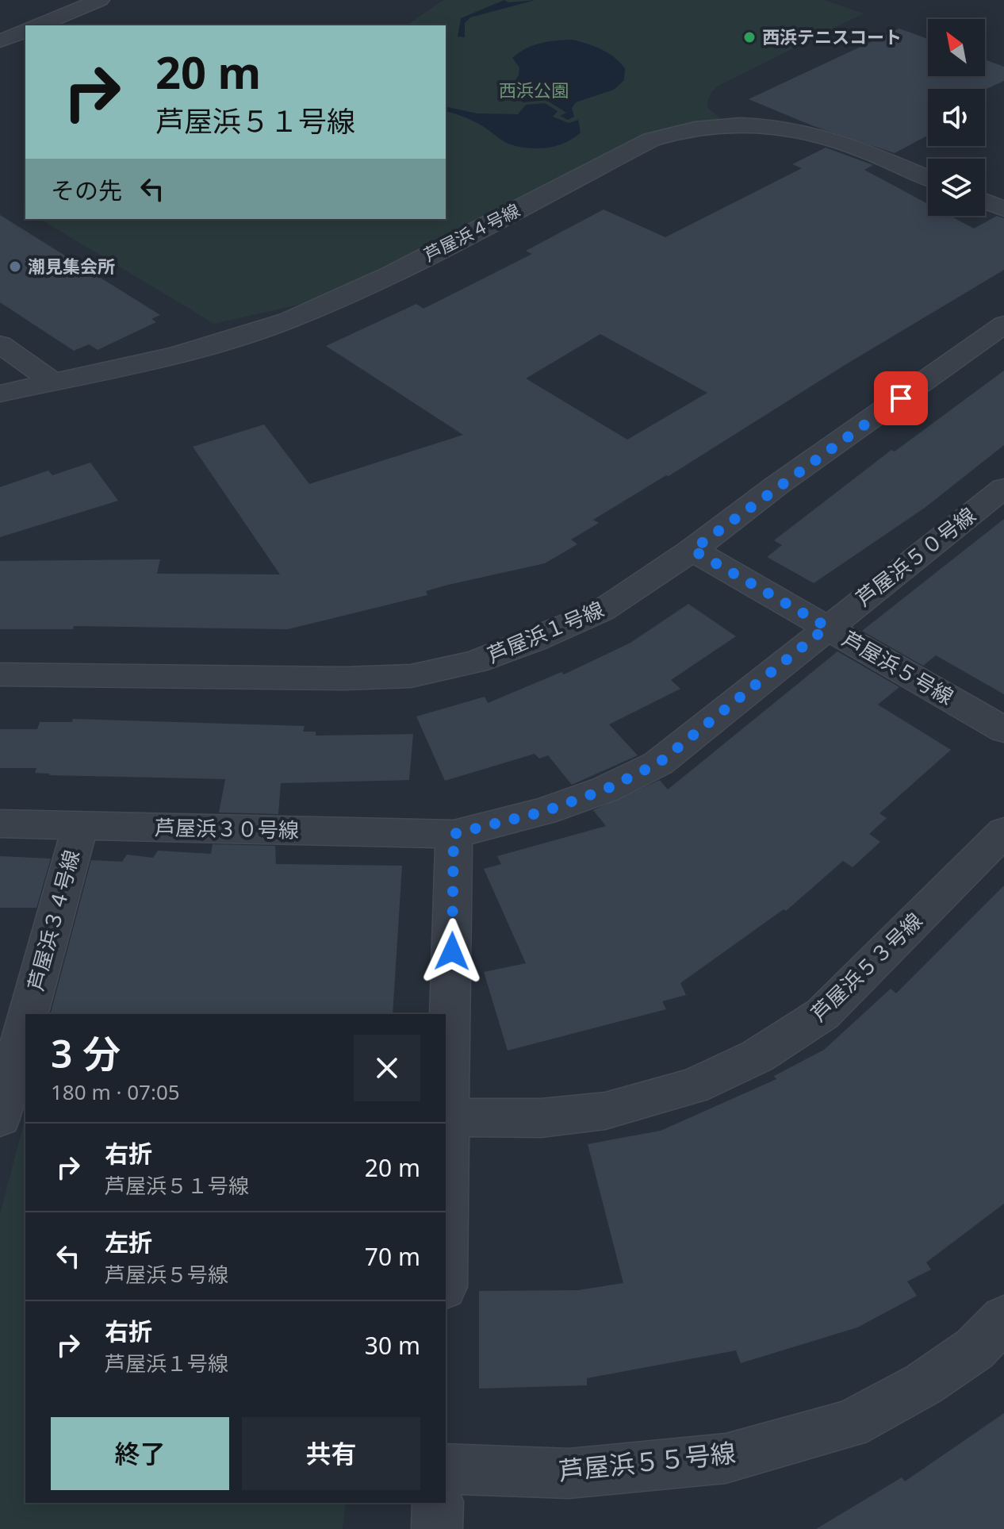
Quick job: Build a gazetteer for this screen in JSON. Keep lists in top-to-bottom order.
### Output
{
  "streets": {
    "street": [
      "芦屋浜４号線",
      "芦屋浜５０号線",
      "芦屋浜１号線",
      "芦屋浜５号線",
      "芦屋浜３０号線",
      "芦屋浜３４号線",
      "芦屋浜５３号線",
      "芦屋浜５５号線"
    ]
  },
  "crossings": [
    ["芦屋浜５０号線", "芦屋浜５号線"],
    ["芦屋浜５０号線", "芦屋浜３０号線"],
    ["芦屋浜１号線", "芦屋浜５号線"],
    ["芦屋浜３０号線", "芦屋浜３４号線"]
  ],
  "parks": ["西浜公園"],
  "places": ["西浜テニスコート", "潮見集会所"],
  "north": "top left",
  "page": {
    "turn": ["20 m", "芦屋浜５１号線"],
    "then": "その先",
    "heading": ["3 分", "180 m · 07:05"],
    "list": [
      {
        "name": "右折",
        "note": "芦屋浜５１号線",
        "value": "20 m"
      },
      {
        "name": "左折",
        "note": "芦屋浜５号線",
        "value": "70 m"
      },
      {
        "name": "右折",
        "note": "芦屋浜１号線",
        "value": "30 m"
      }
    ],
    "buttons": ["終了", "共有"]
  }
}
